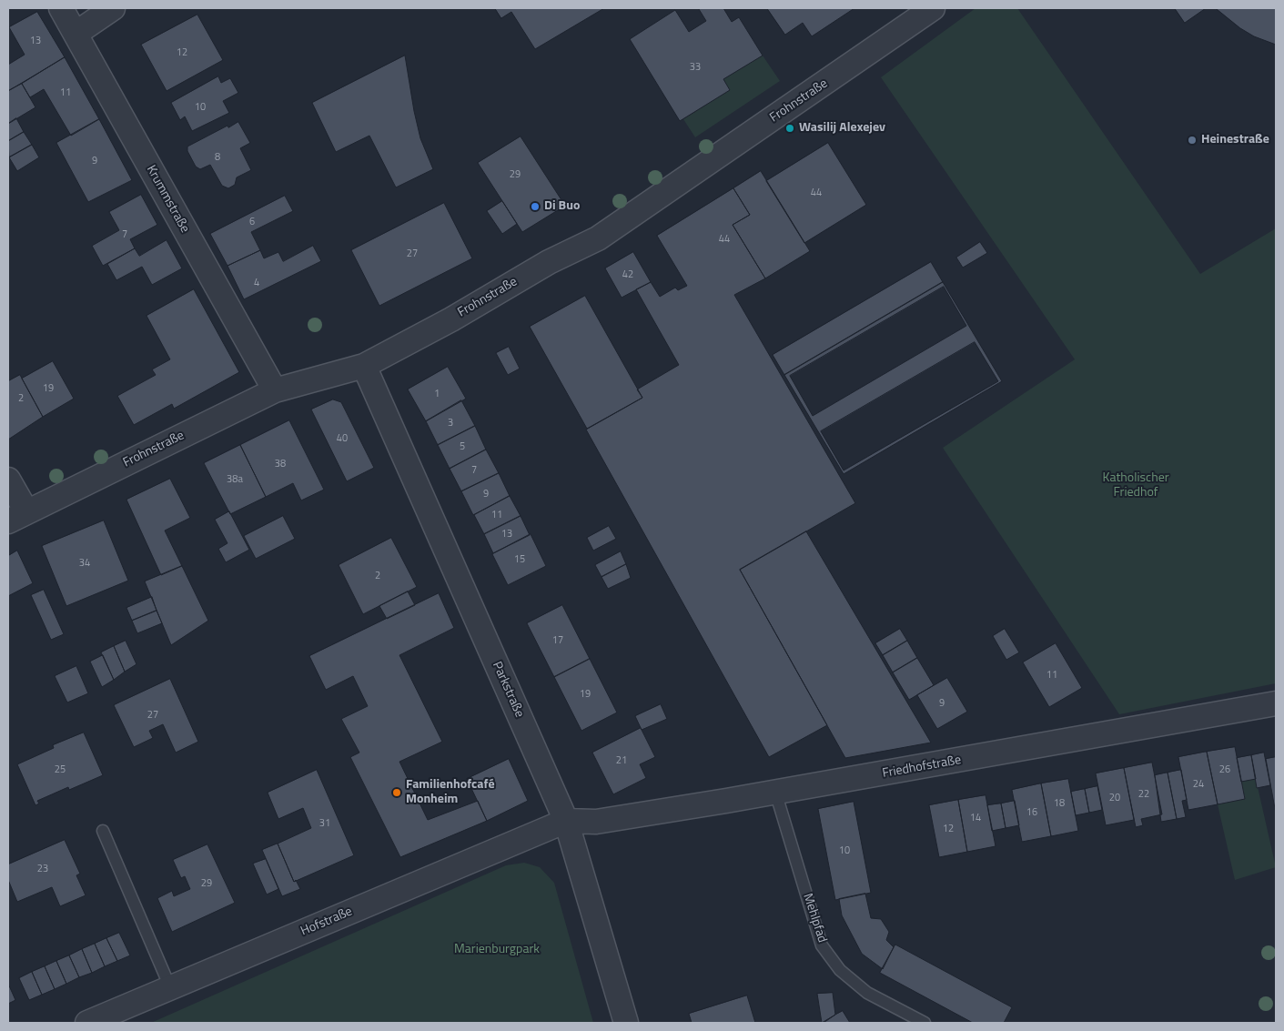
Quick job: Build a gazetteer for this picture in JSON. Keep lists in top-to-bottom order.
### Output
{
  "streets": {
    "street": [
      "Frohnstraße",
      "Krummstraße",
      "Parkstraße",
      "Friedhofstraße",
      "Hofstraße"
    ],
    "lane": ["Mehlpfad"]
  },
  "crossings": [
    ["Frohnstraße", "Krummstraße"],
    ["Frohnstraße", "Parkstraße"],
    ["Parkstraße", "Friedhofstraße"],
    ["Parkstraße", "Hofstraße"],
    ["Friedhofstraße", "Mehlpfad"],
    ["Friedhofstraße", "Hofstraße"]
  ],
  "parks": ["Katholischer Friedhof", "Marienburgpark"],
  "places": [
    "Wasilij Alexejev",
    "Heinestraße",
    "Di Buo",
    "Familienhofcafé Monheim"
  ],
  "house_numbers": [
    "13",
    "12",
    "33",
    "11",
    "10",
    "8",
    "9",
    "29",
    "44",
    "6",
    "7",
    "44",
    "27",
    "42",
    "4",
    "19",
    "1",
    "2",
    "3",
    "40",
    "5",
    "38",
    "7",
    "38a",
    "9",
    "11",
    "13",
    "15",
    "34",
    "2",
    "17",
    "11",
    "19",
    "9",
    "27",
    "21",
    "25",
    "26",
    "24",
    "22",
    "20",
    "18",
    "16",
    "14",
    "31",
    "12",
    "10",
    "23",
    "29"
  ]
}
